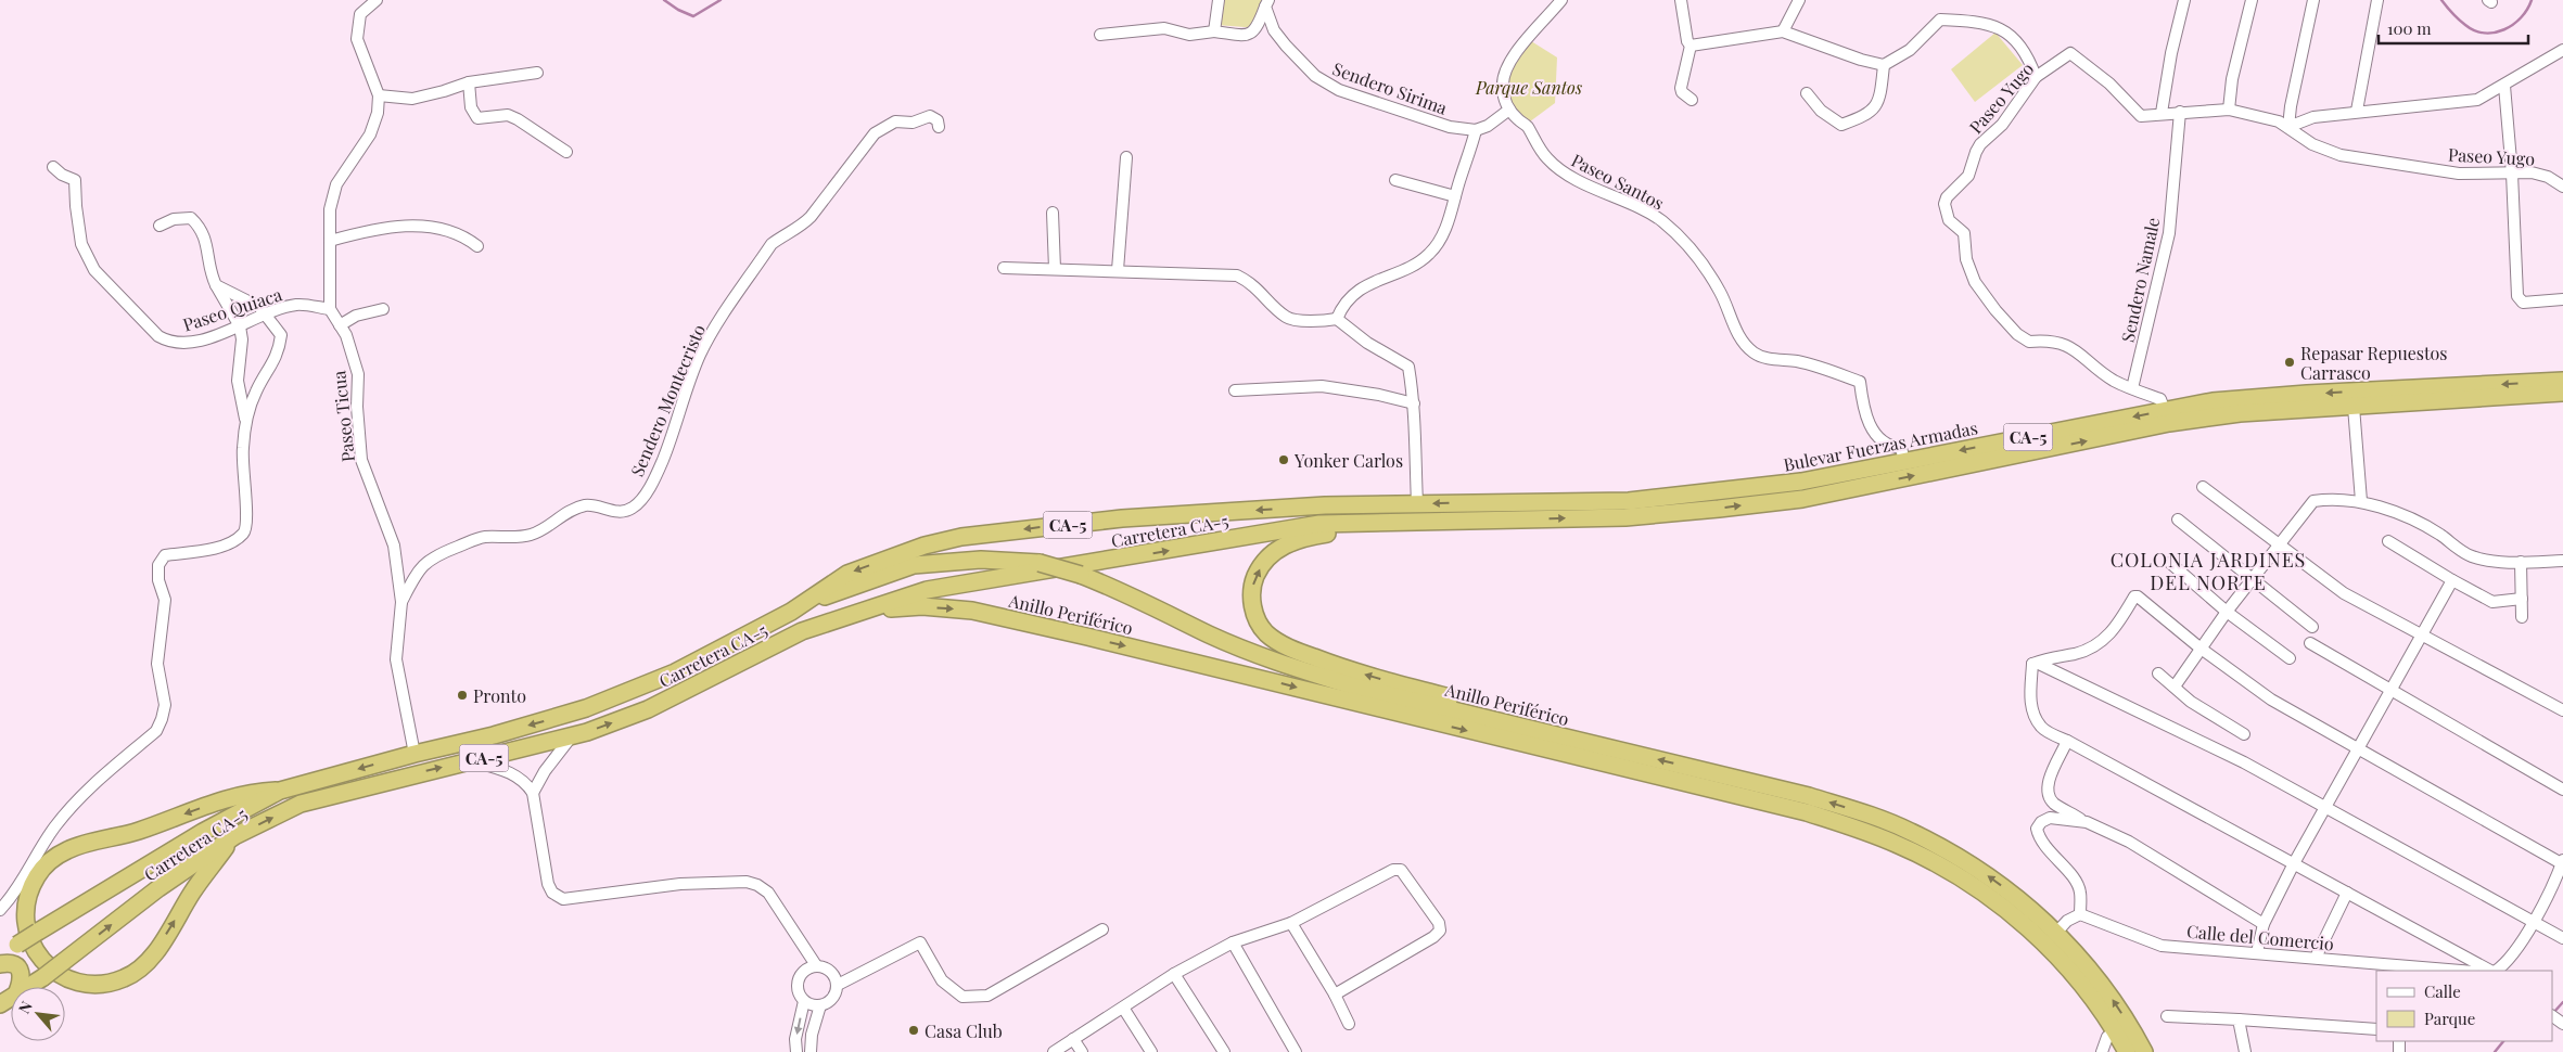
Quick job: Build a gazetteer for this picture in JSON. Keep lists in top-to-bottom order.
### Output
{
  "streets": {
    "highway": [
      "CA-5",
      "Bulevar Fuerzas Armadas",
      "Carretera CA-5",
      "Anillo Periférico"
    ],
    "street": [
      "Sendero Sirima",
      "Paseo Yugo",
      "Paseo Santos",
      "Sendero Namale",
      "Paseo Quiaca",
      "Sendero Montecristo",
      "Paseo Ticua",
      "Calle del Comercio"
    ]
  },
  "crossings": [
    ["Paseo Yugo", "Sendero Namale"],
    ["Paseo Yugo", "Bulevar Fuerzas Armadas"],
    ["Paseo Santos", "Bulevar Fuerzas Armadas"],
    ["Paseo Quiaca", "Paseo Ticua"],
    ["Sendero Montecristo", "Paseo Ticua"],
    ["Paseo Ticua", "Carretera CA-5"],
    ["Bulevar Fuerzas Armadas", "Carretera CA-5"],
    ["Carretera CA-5", "Anillo Periférico"]
  ],
  "districts": ["COLONIA JARDINES DEL NORTE"],
  "parks": ["Parque Santos"],
  "places": [
    "Repasar Repuestos Carrasco",
    "Yonker Carlos",
    "Pronto",
    "Casa Club"
  ],
  "legend": ["Calle", "Parque"],
  "scale_bar": "100 m",
  "north": "top left"
}
